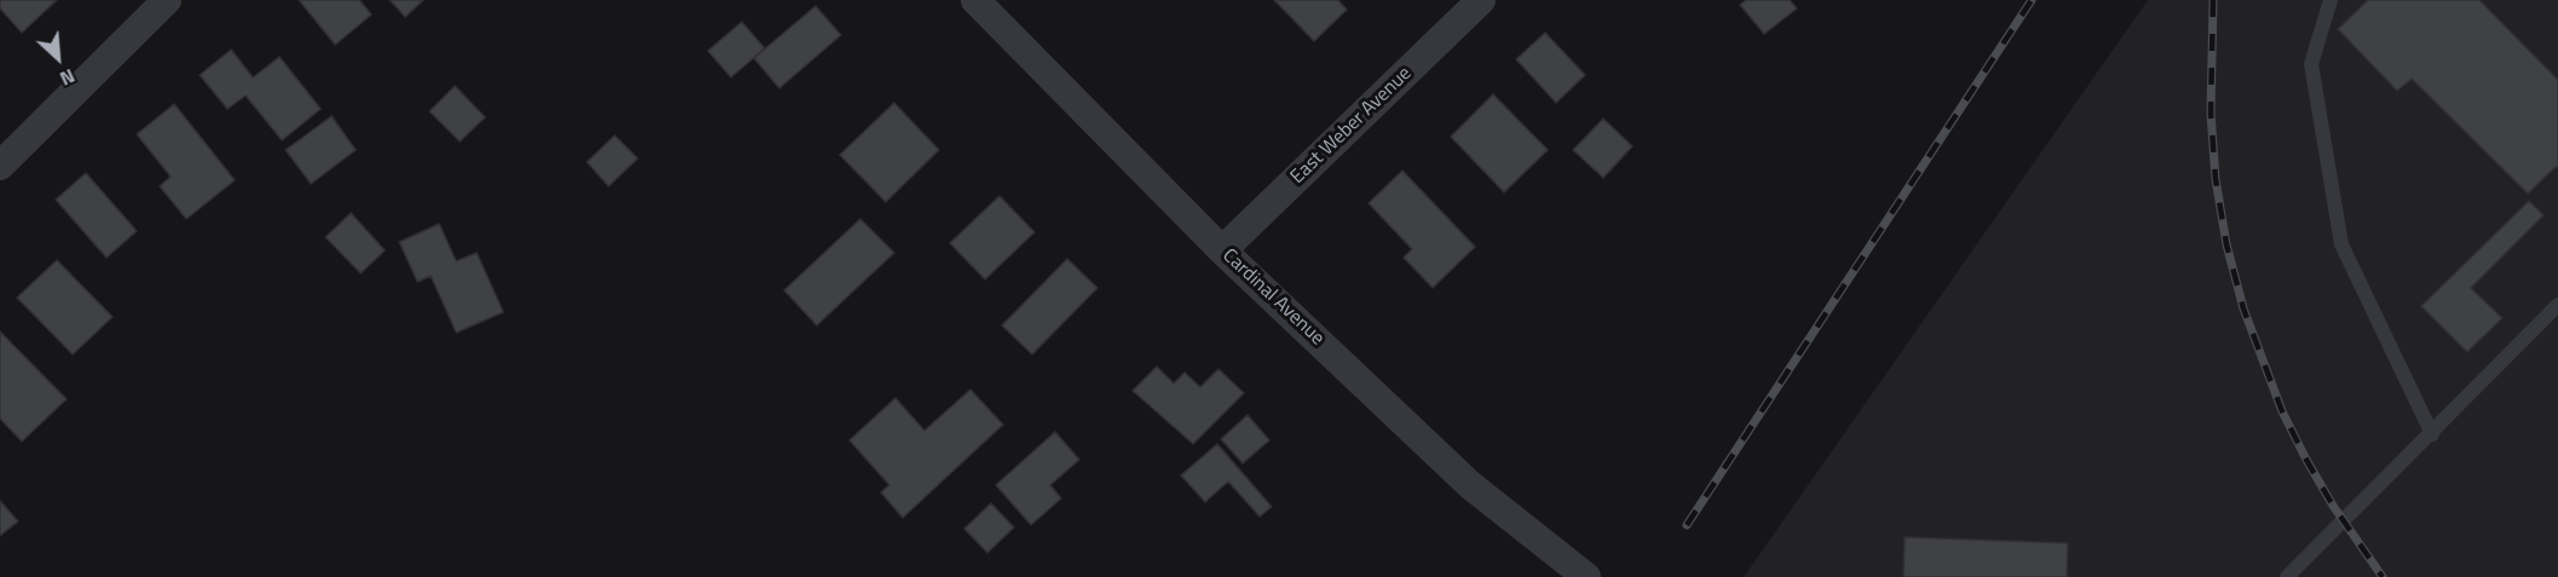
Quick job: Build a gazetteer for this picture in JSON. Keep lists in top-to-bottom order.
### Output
{
  "streets": {
    "street": ["East Weber Avenue", "Cardinal Avenue"]
  },
  "crossings": [
    ["East Weber Avenue", "Cardinal Avenue"]
  ],
  "north": "bottom right"
}
